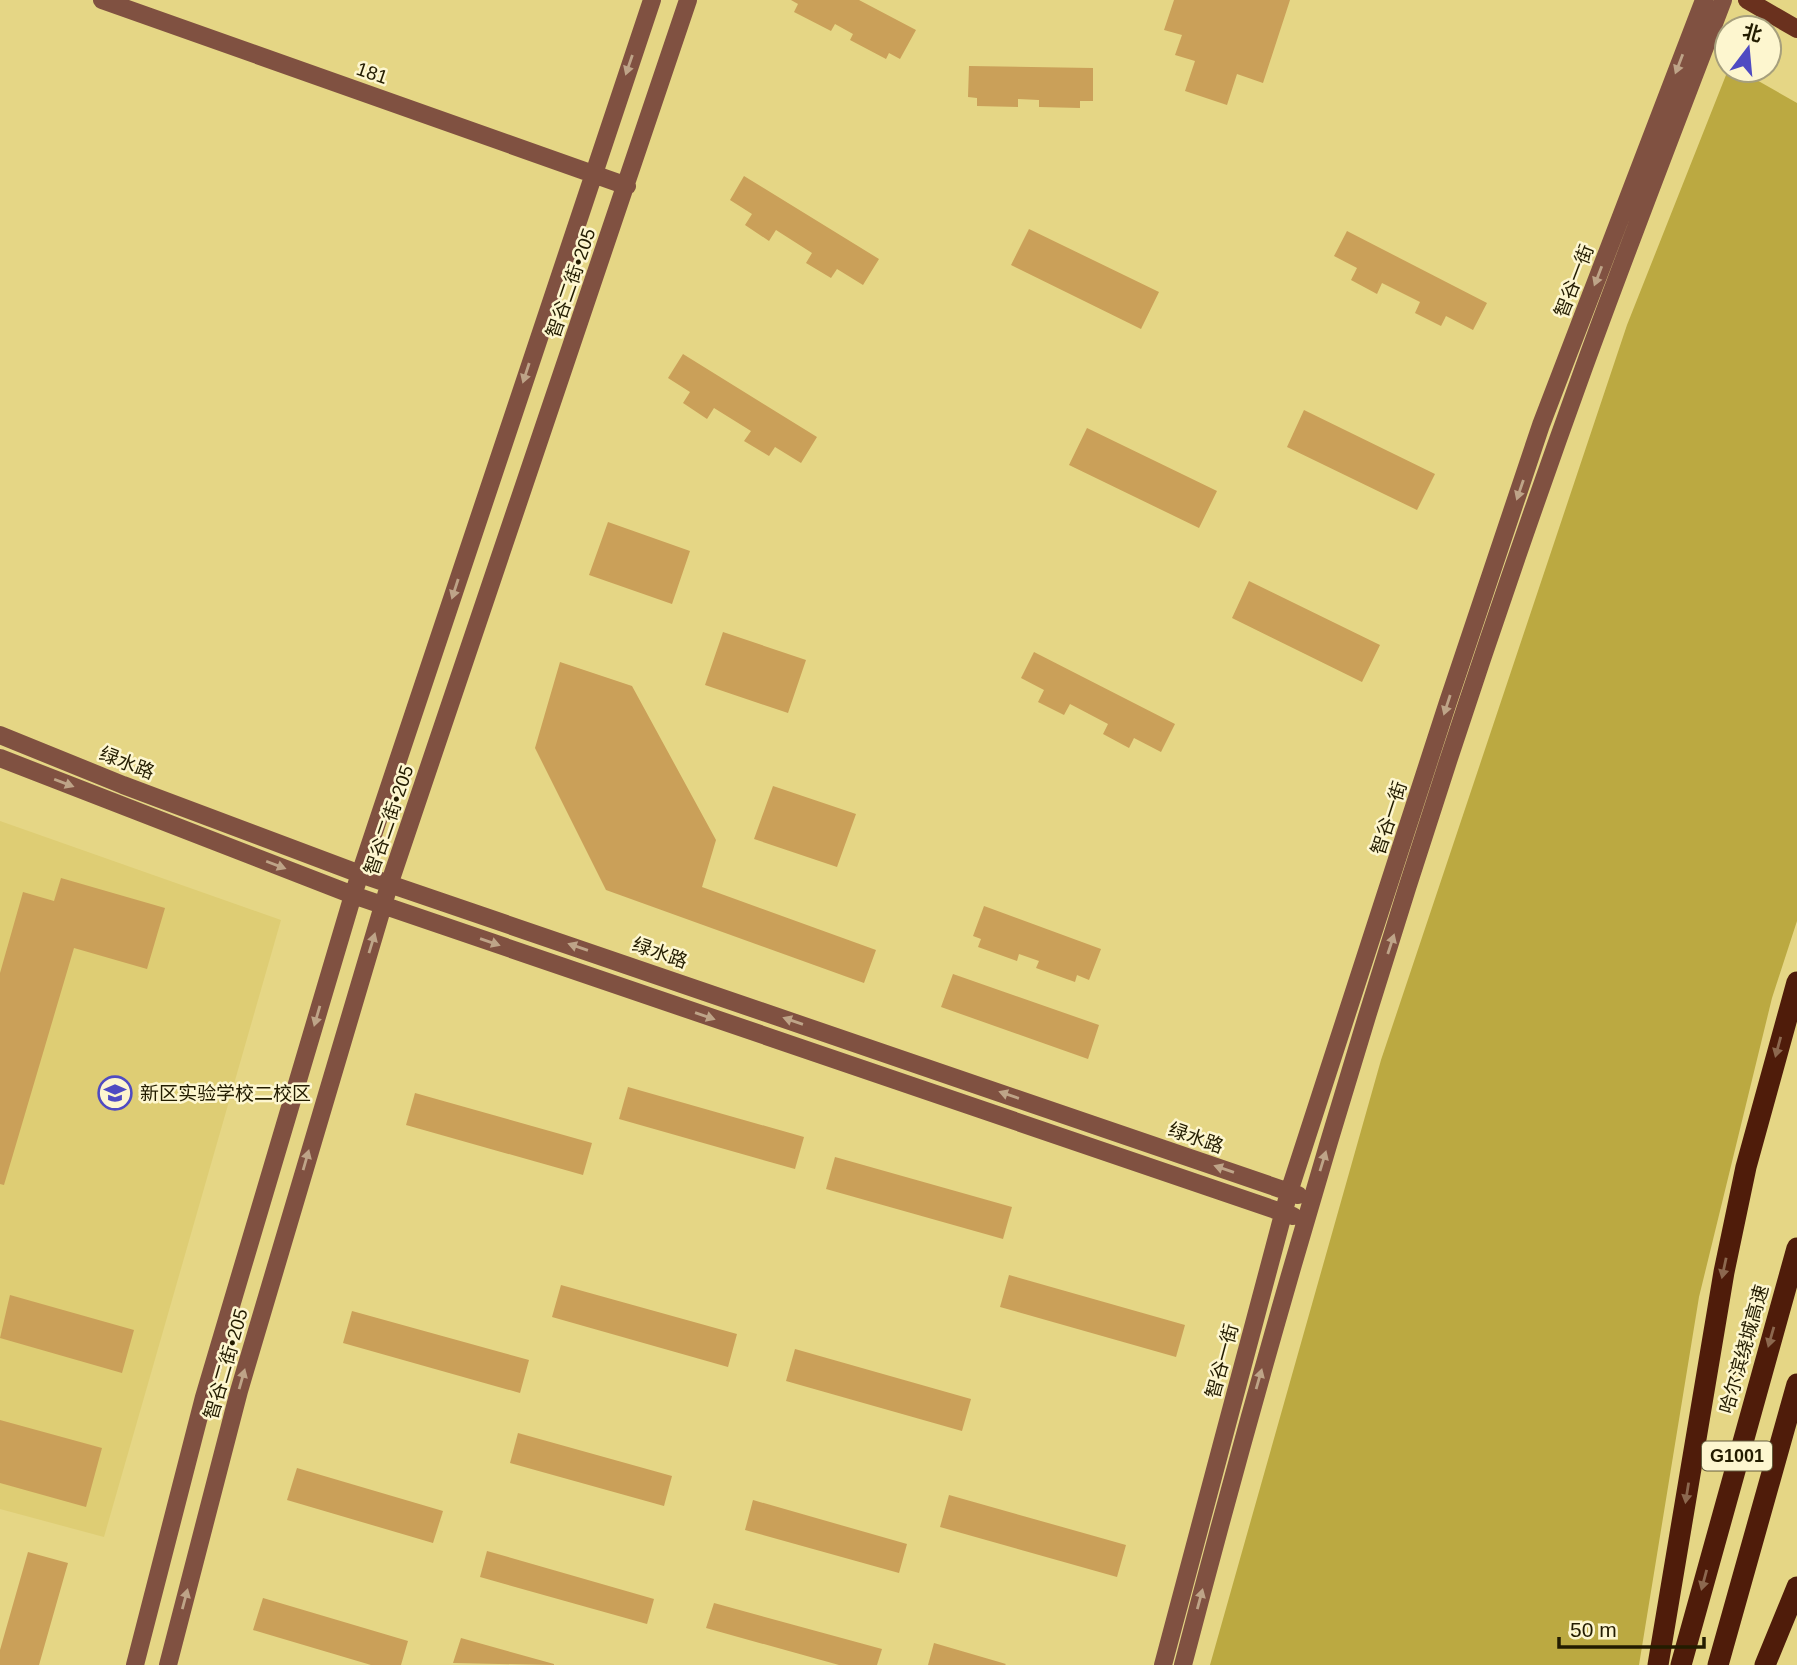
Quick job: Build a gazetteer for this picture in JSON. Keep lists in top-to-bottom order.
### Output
{
  "streets": {
    "highway": ["哈尔滨绕城高速", "G1001"],
    "main road": [
      "181",
      "智谷一街",
      "智谷二街•205",
      "绿水路"
    ]
  },
  "crossings": [
    ["181", "智谷二街•205"],
    ["智谷一街", "绿水路"],
    ["智谷二街•205", "绿水路"]
  ],
  "places": {
    "school or university": ["新区实验学校二校区"]
  },
  "scale_bar": "50 m",
  "north": "top"
}
